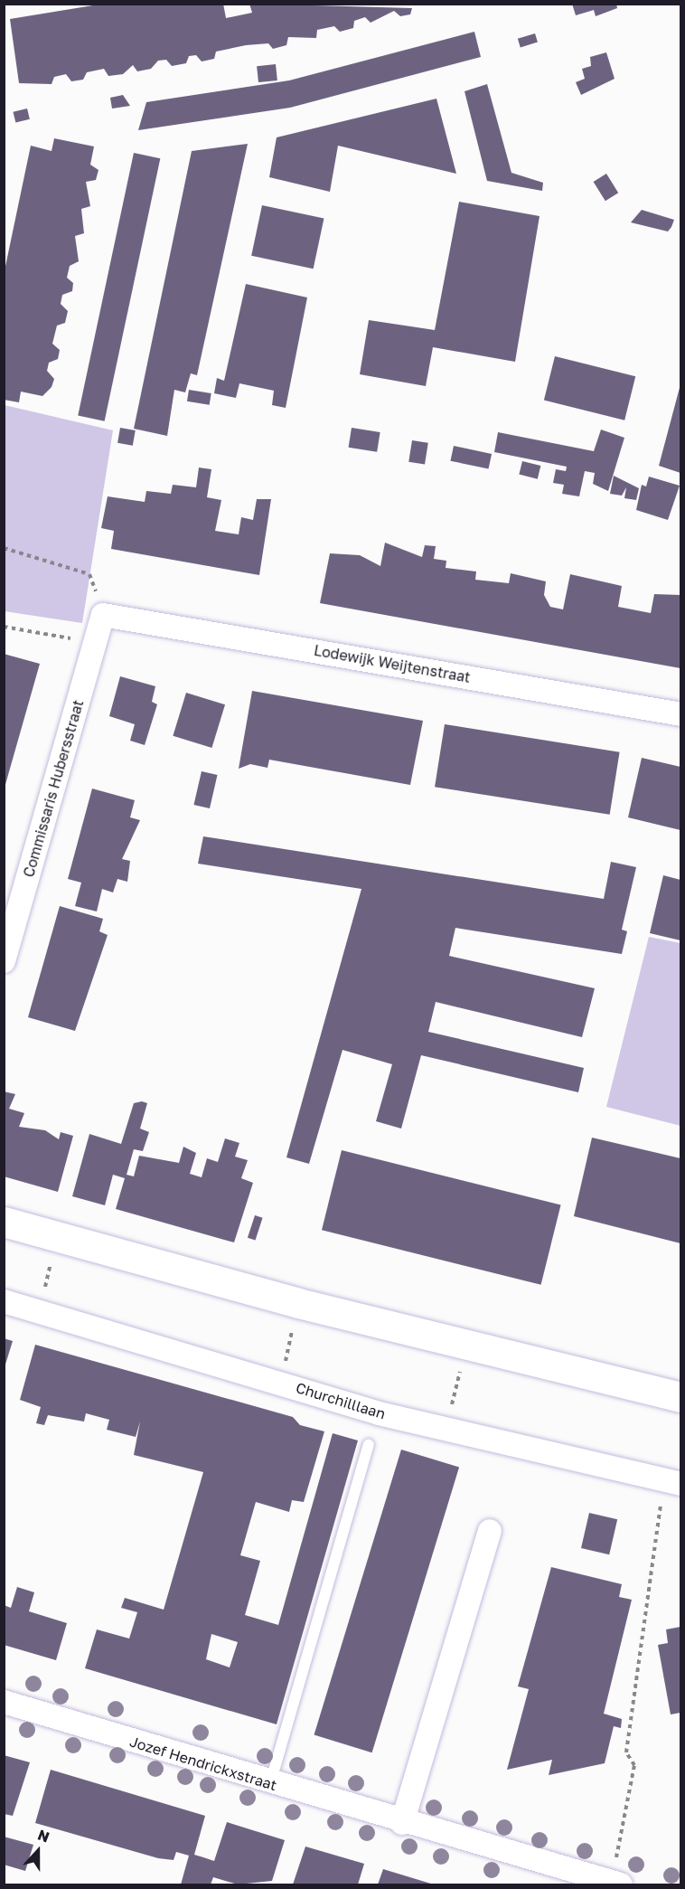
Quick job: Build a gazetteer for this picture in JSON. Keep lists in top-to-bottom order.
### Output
{
  "streets": {
    "street": [
      "Lodewijk Weijtenstraat",
      "Commissaris Hubersstraat",
      "Churchilllaan",
      "Jozef Hendrickxstraat"
    ]
  },
  "crossings": [
    ["Lodewijk Weijtenstraat", "Commissaris Hubersstraat"]
  ],
  "north": "top"
}
